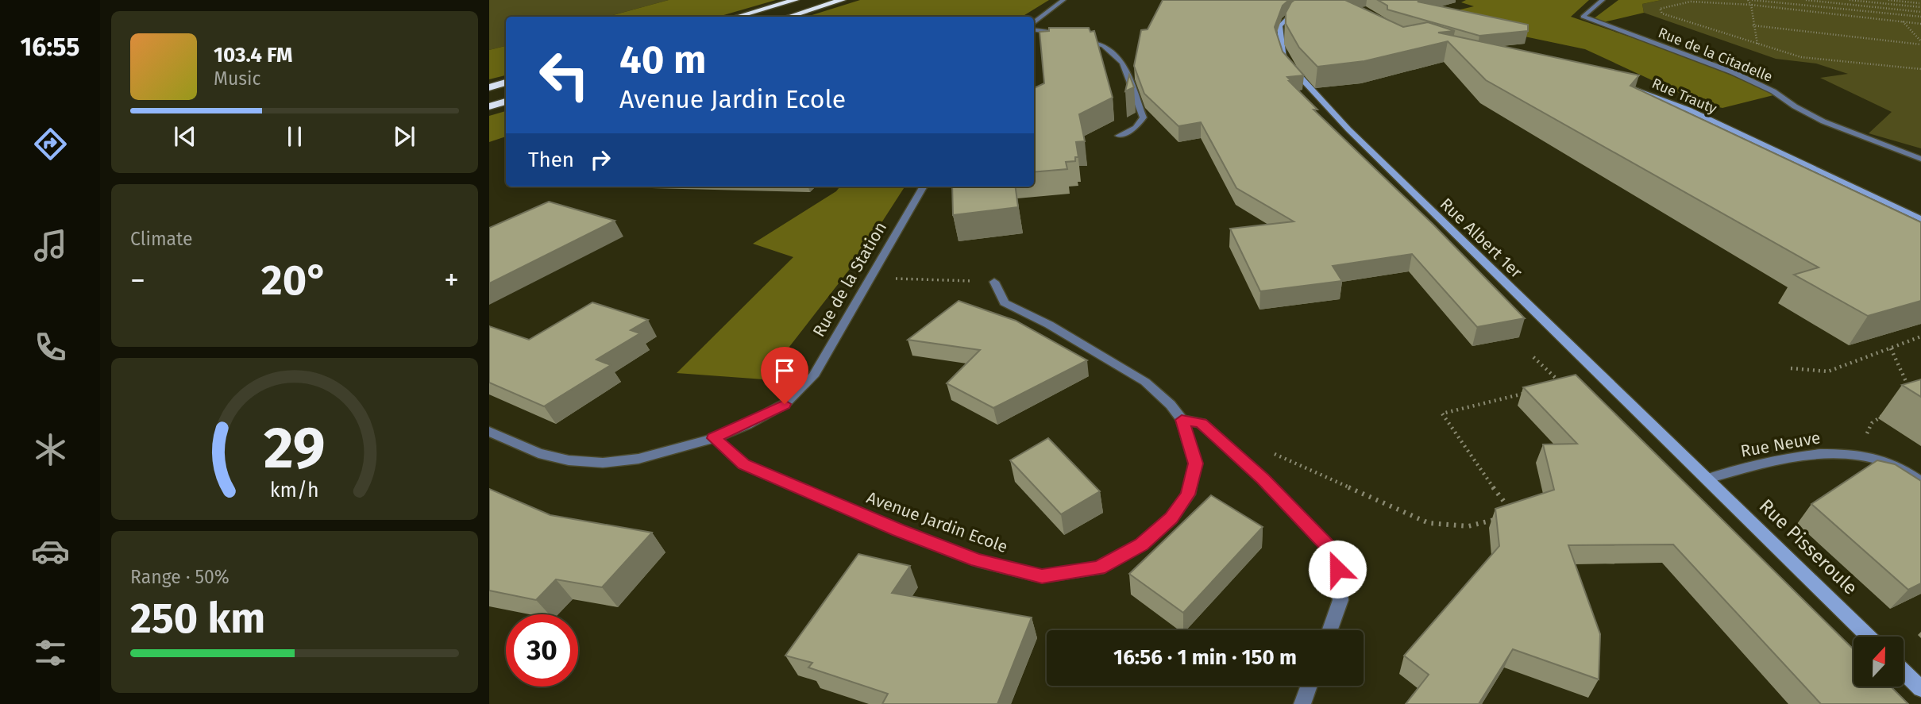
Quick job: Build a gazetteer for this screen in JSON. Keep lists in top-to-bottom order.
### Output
{
  "streets": {
    "main road": ["Rue Trauty", "Rue Albert 1er", "Rue Pisseroule"],
    "street": [
      "Rue de la Citadelle",
      "Rue de la Station",
      "Rue Neuve",
      "Avenue Jardin Ecole"
    ]
  },
  "crossings": [
    ["Rue Albert 1er", "Rue Neuve"],
    ["Rue Albert 1er", "Rue Pisseroule"],
    ["Rue de la Station", "Avenue Jardin Ecole"],
    ["Rue Neuve", "Rue Pisseroule"]
  ],
  "north": "top",
  "page": {
    "tabs": "16:55",
    "turn": ["40 m", "Avenue Jardin Ecole"],
    "song": ["103.4 FM", "Music"],
    "then": "Then",
    "tile": [
      "Climate",
      ["Range · 50%", "250 km"]
    ],
    "heat": ["−", "20°", "+"],
    "limit": "30",
    "trip": "16:56 · 1 min · 150 m",
    "gauge": ["29", "km/h"]
  }
}
